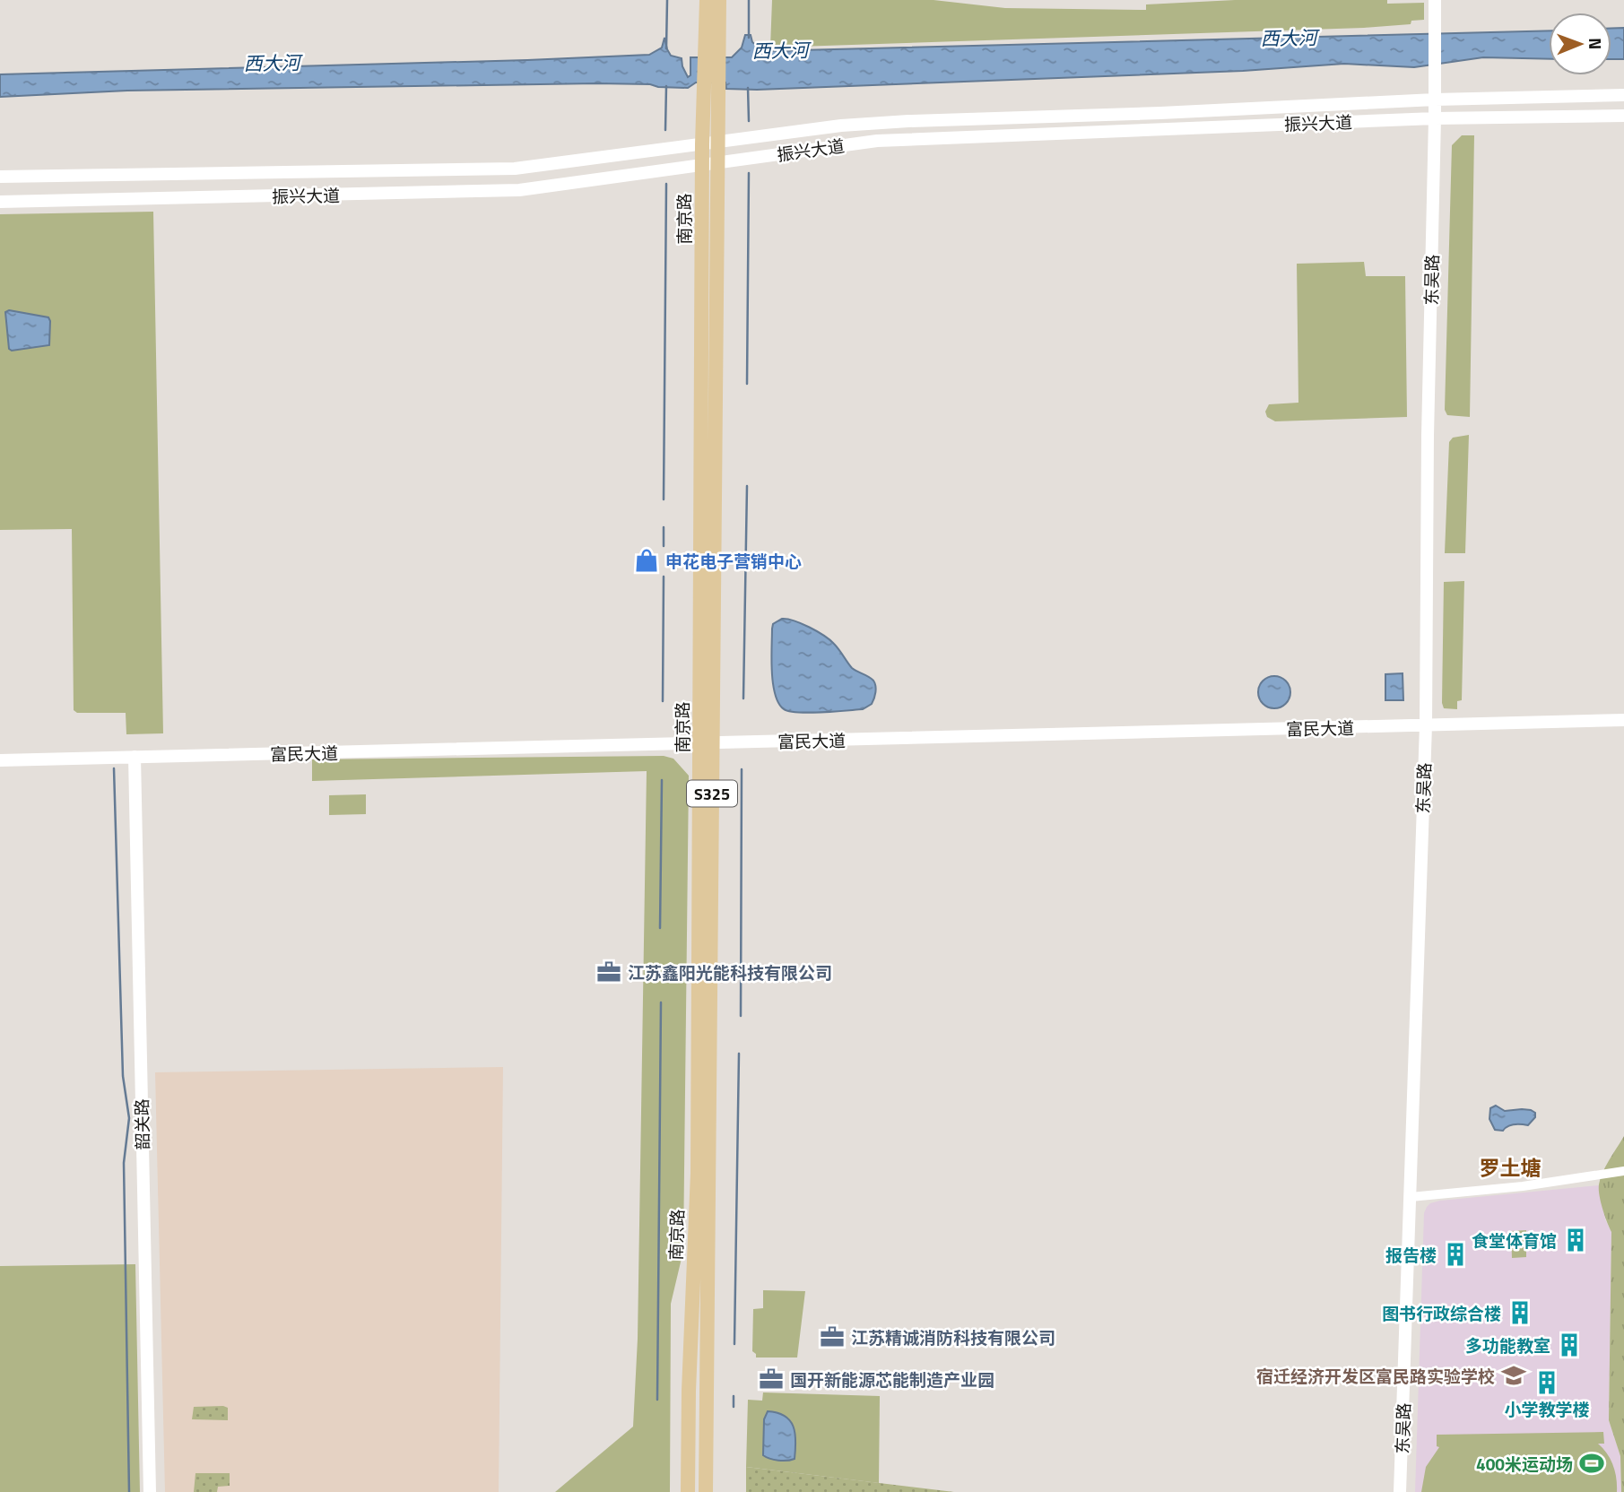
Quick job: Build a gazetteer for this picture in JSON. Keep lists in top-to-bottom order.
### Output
{
  "streets": {
    "main road": ["南京路", "S325"],
    "street": [
      "振兴大道",
      "东吴路",
      "富民大道",
      "韶关路"
    ]
  },
  "crossings": [
    ["振兴大道", "南京路"],
    ["振兴大道", "东吴路"],
    ["南京路", "富民大道"],
    ["东吴路", "富民大道"],
    ["富民大道", "韶关路"]
  ],
  "districts": ["罗土塘"],
  "water": ["西大河"],
  "places": {
    "shop": ["申花电子营销中心"],
    "office": ["江苏鑫阳光能科技有限公司", "江苏精诚消防科技有限公司", "国开新能源芯能制造产业园"],
    "building": [
      "食堂体育馆",
      "报告楼",
      "图书行政综合楼",
      "多功能教室",
      "小学教学楼"
    ],
    "school or university": ["宿迁经济开发区富民路实验学校"],
    "sports": ["400米运动场"]
  },
  "north": "right"
}
